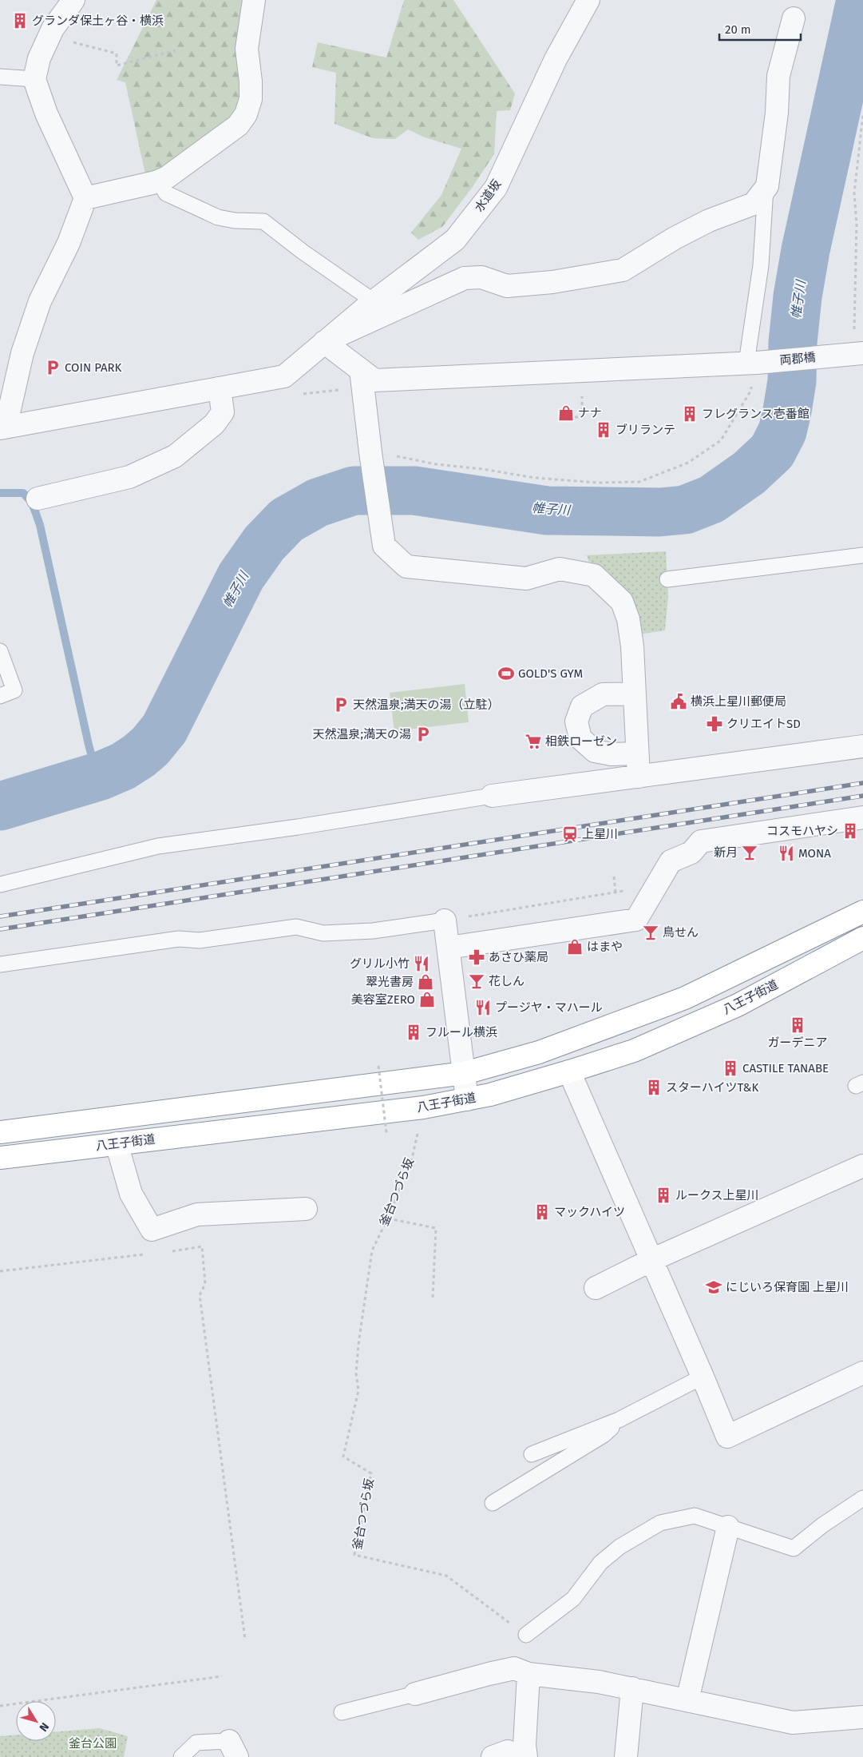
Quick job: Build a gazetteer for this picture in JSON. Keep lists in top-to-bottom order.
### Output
{
  "streets": {
    "highway": ["八王子街道"],
    "street": ["水道坂", "両郡橋"],
    "path": ["釜台つづら坂"]
  },
  "crossings": [
    ["水道坂", "両郡橋"]
  ],
  "water": ["帷子川"],
  "parks": ["釜台公園"],
  "places": {
    "building": [
      "グランダ保土ヶ谷・横浜",
      "フレグランス壱番館",
      "ブリランテ",
      "コスモハヤシ",
      "ガーデニア",
      "フルール横浜",
      "CASTILE TANABE",
      "スターハイツT&K",
      "ルークス上星川",
      "マックハイツ"
    ],
    "parking": ["COIN PARK", "天然温泉;満天の湯（立駐）", "天然温泉;満天の湯"],
    "shop": [
      "ナナ",
      "はまや",
      "翠光書房",
      "美容室ZERO"
    ],
    "sports": ["GOLD'S GYM"],
    "public building": ["横浜上星川郵便局"],
    "pharmacy": ["クリエイトSD", "あさひ薬局"],
    "supermarket": ["相鉄ローゼン"],
    "station": ["上星川"],
    "bar": ["新月", "鳥せん", "花しん"],
    "restaurant": ["MONA", "グリル小竹", "プージヤ・マハール"],
    "school or university": ["にじいろ保育園 上星川"]
  },
  "scale_bar": "20 m",
  "north": "bottom right"
}
